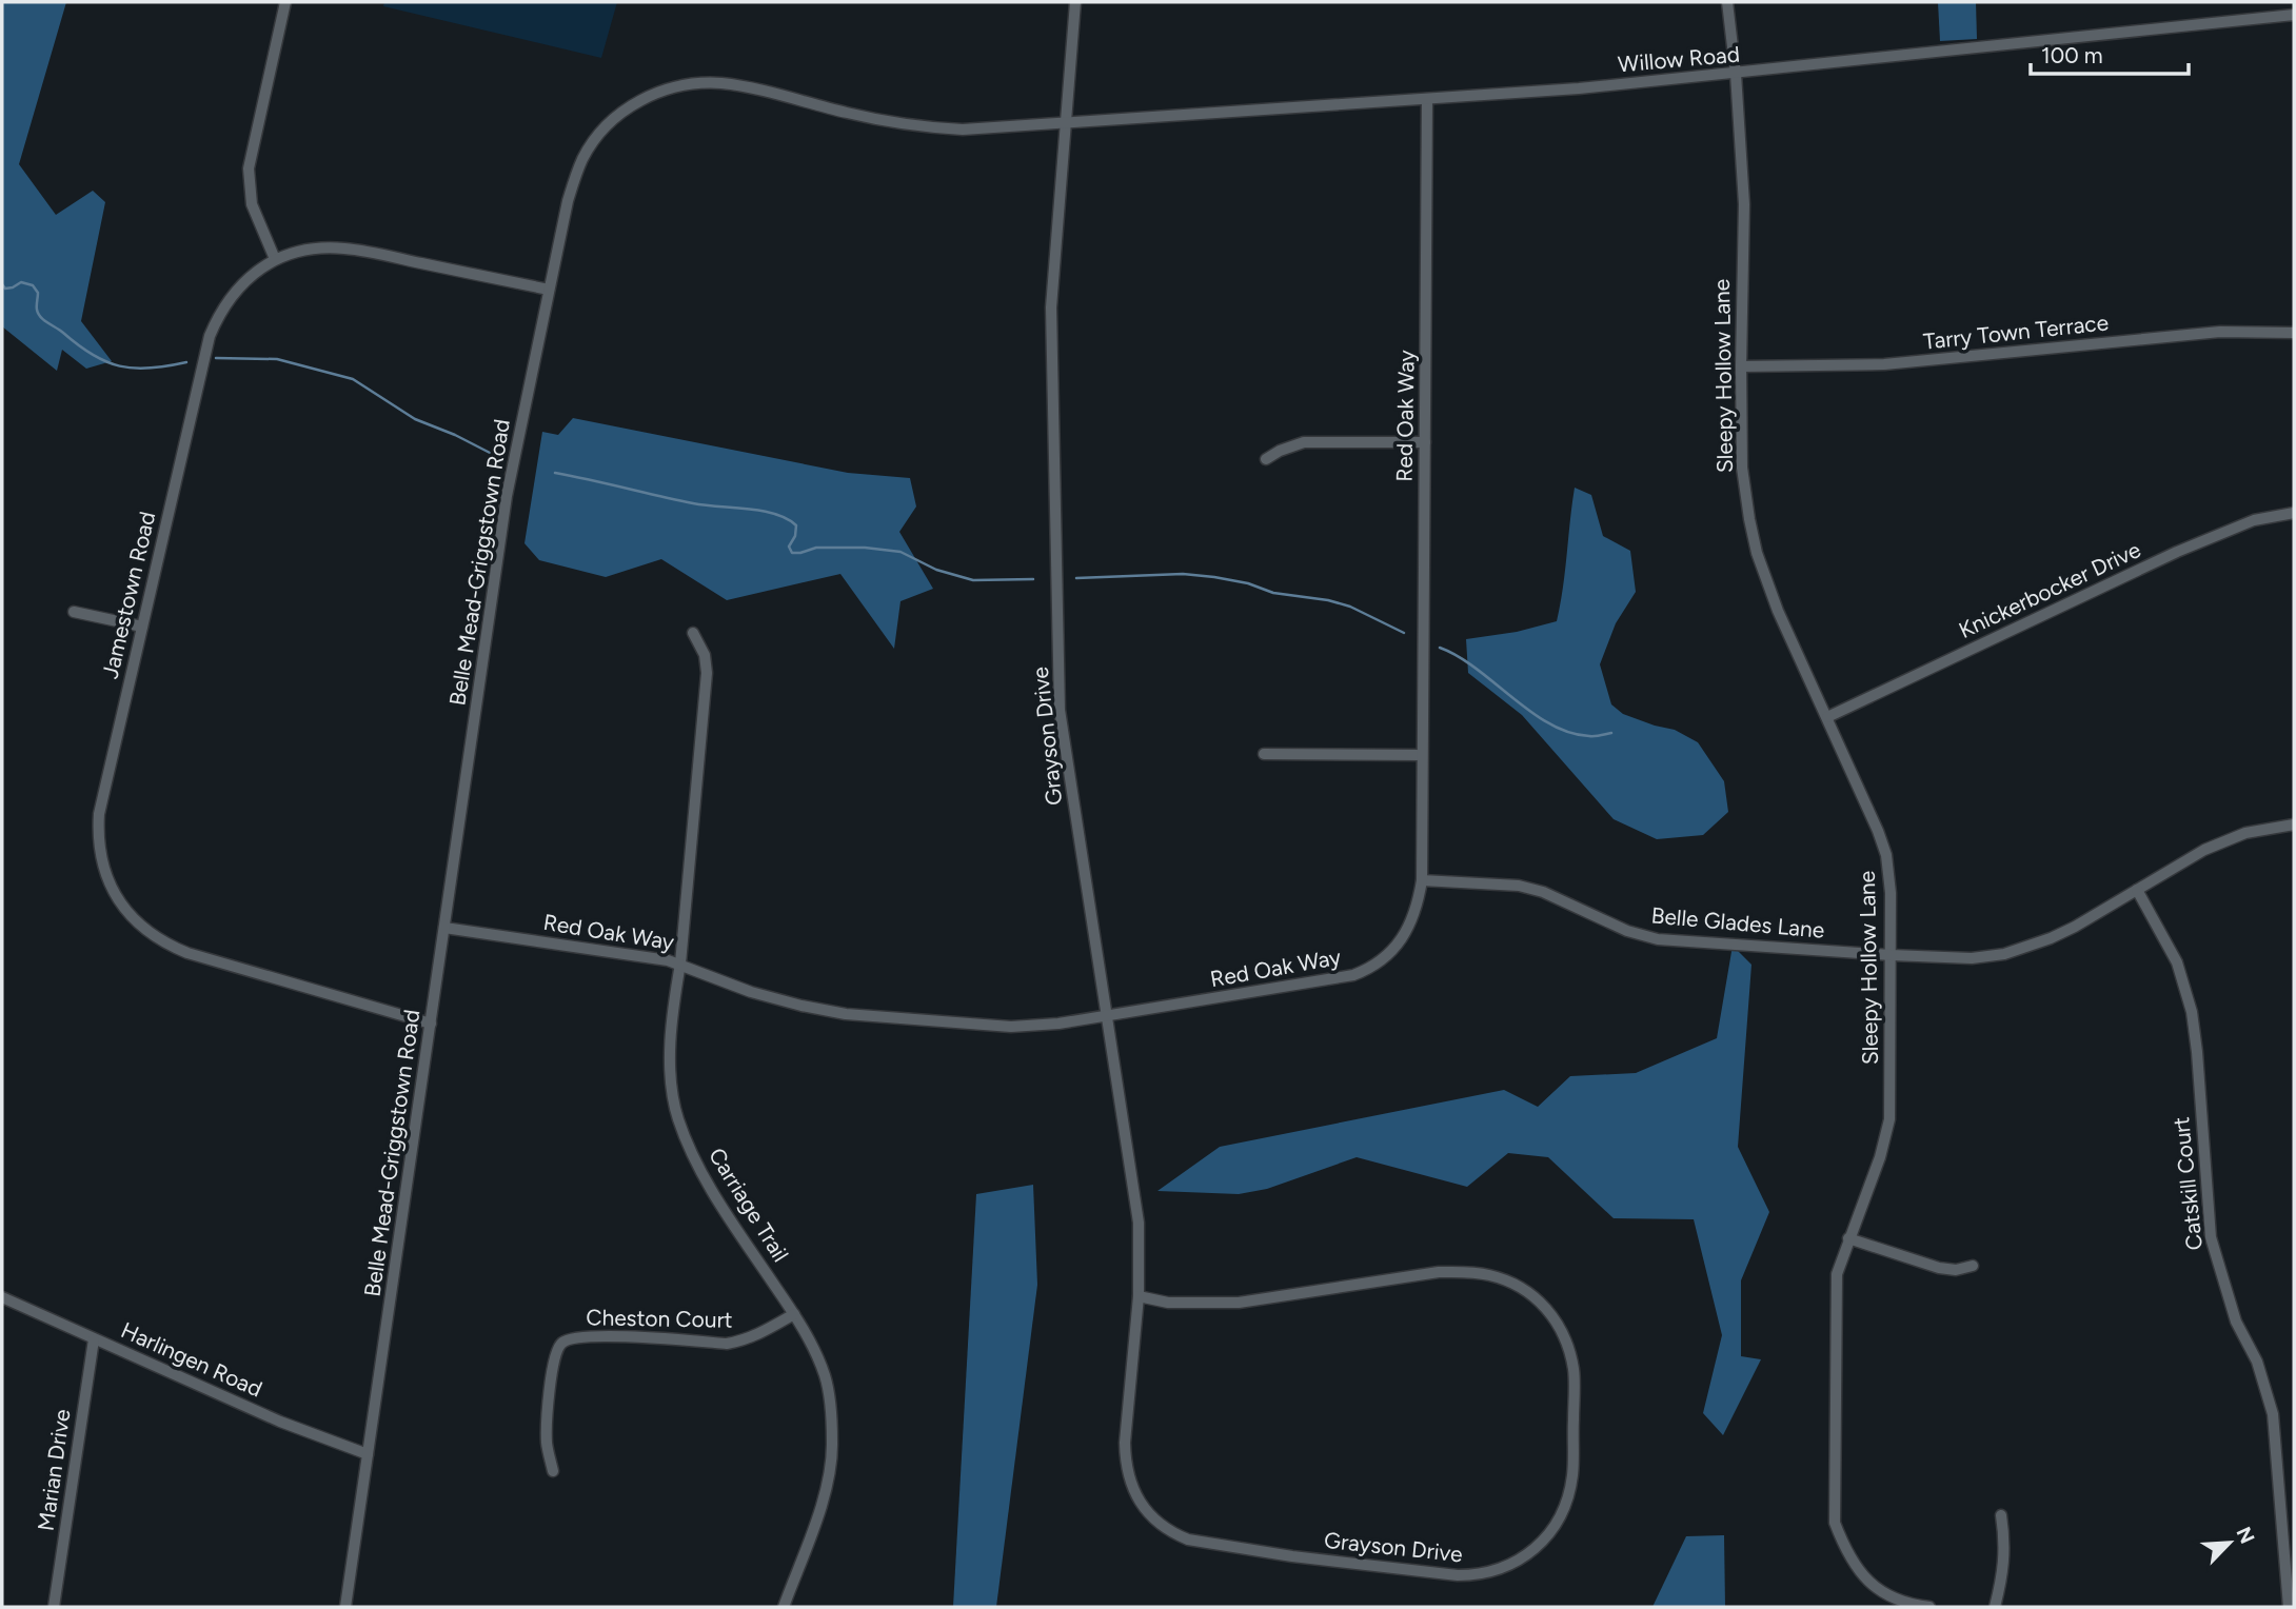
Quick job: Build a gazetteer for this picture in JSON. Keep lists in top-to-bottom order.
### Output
{
  "streets": {
    "street": [
      "Willow Road",
      "Tarry Town Terrace",
      "Sleepy Hollow Lane",
      "Red Oak Way",
      "Belle Mead-Griggstown Road",
      "Knickerbocker Drive",
      "Jamestown Road",
      "Grayson Drive",
      "Belle Glades Lane",
      "Catskill Court",
      "Carriage Trail",
      "Cheston Court",
      "Harlingen Road",
      "Marian Drive"
    ]
  },
  "crossings": [
    ["Willow Road", "Sleepy Hollow Lane"],
    ["Willow Road", "Red Oak Way"],
    ["Willow Road", "Belle Mead-Griggstown Road"],
    ["Willow Road", "Grayson Drive"],
    ["Tarry Town Terrace", "Sleepy Hollow Lane"],
    ["Sleepy Hollow Lane", "Knickerbocker Drive"],
    ["Sleepy Hollow Lane", "Belle Glades Lane"],
    ["Red Oak Way", "Belle Mead-Griggstown Road"],
    ["Red Oak Way", "Grayson Drive"],
    ["Red Oak Way", "Belle Glades Lane"],
    ["Red Oak Way", "Carriage Trail"],
    ["Belle Mead-Griggstown Road", "Jamestown Road"],
    ["Belle Mead-Griggstown Road", "Grayson Drive"],
    ["Belle Mead-Griggstown Road", "Harlingen Road"],
    ["Belle Glades Lane", "Catskill Court"],
    ["Carriage Trail", "Cheston Court"],
    ["Harlingen Road", "Marian Drive"]
  ],
  "scale_bar": "100 m",
  "north": "top right"
}
